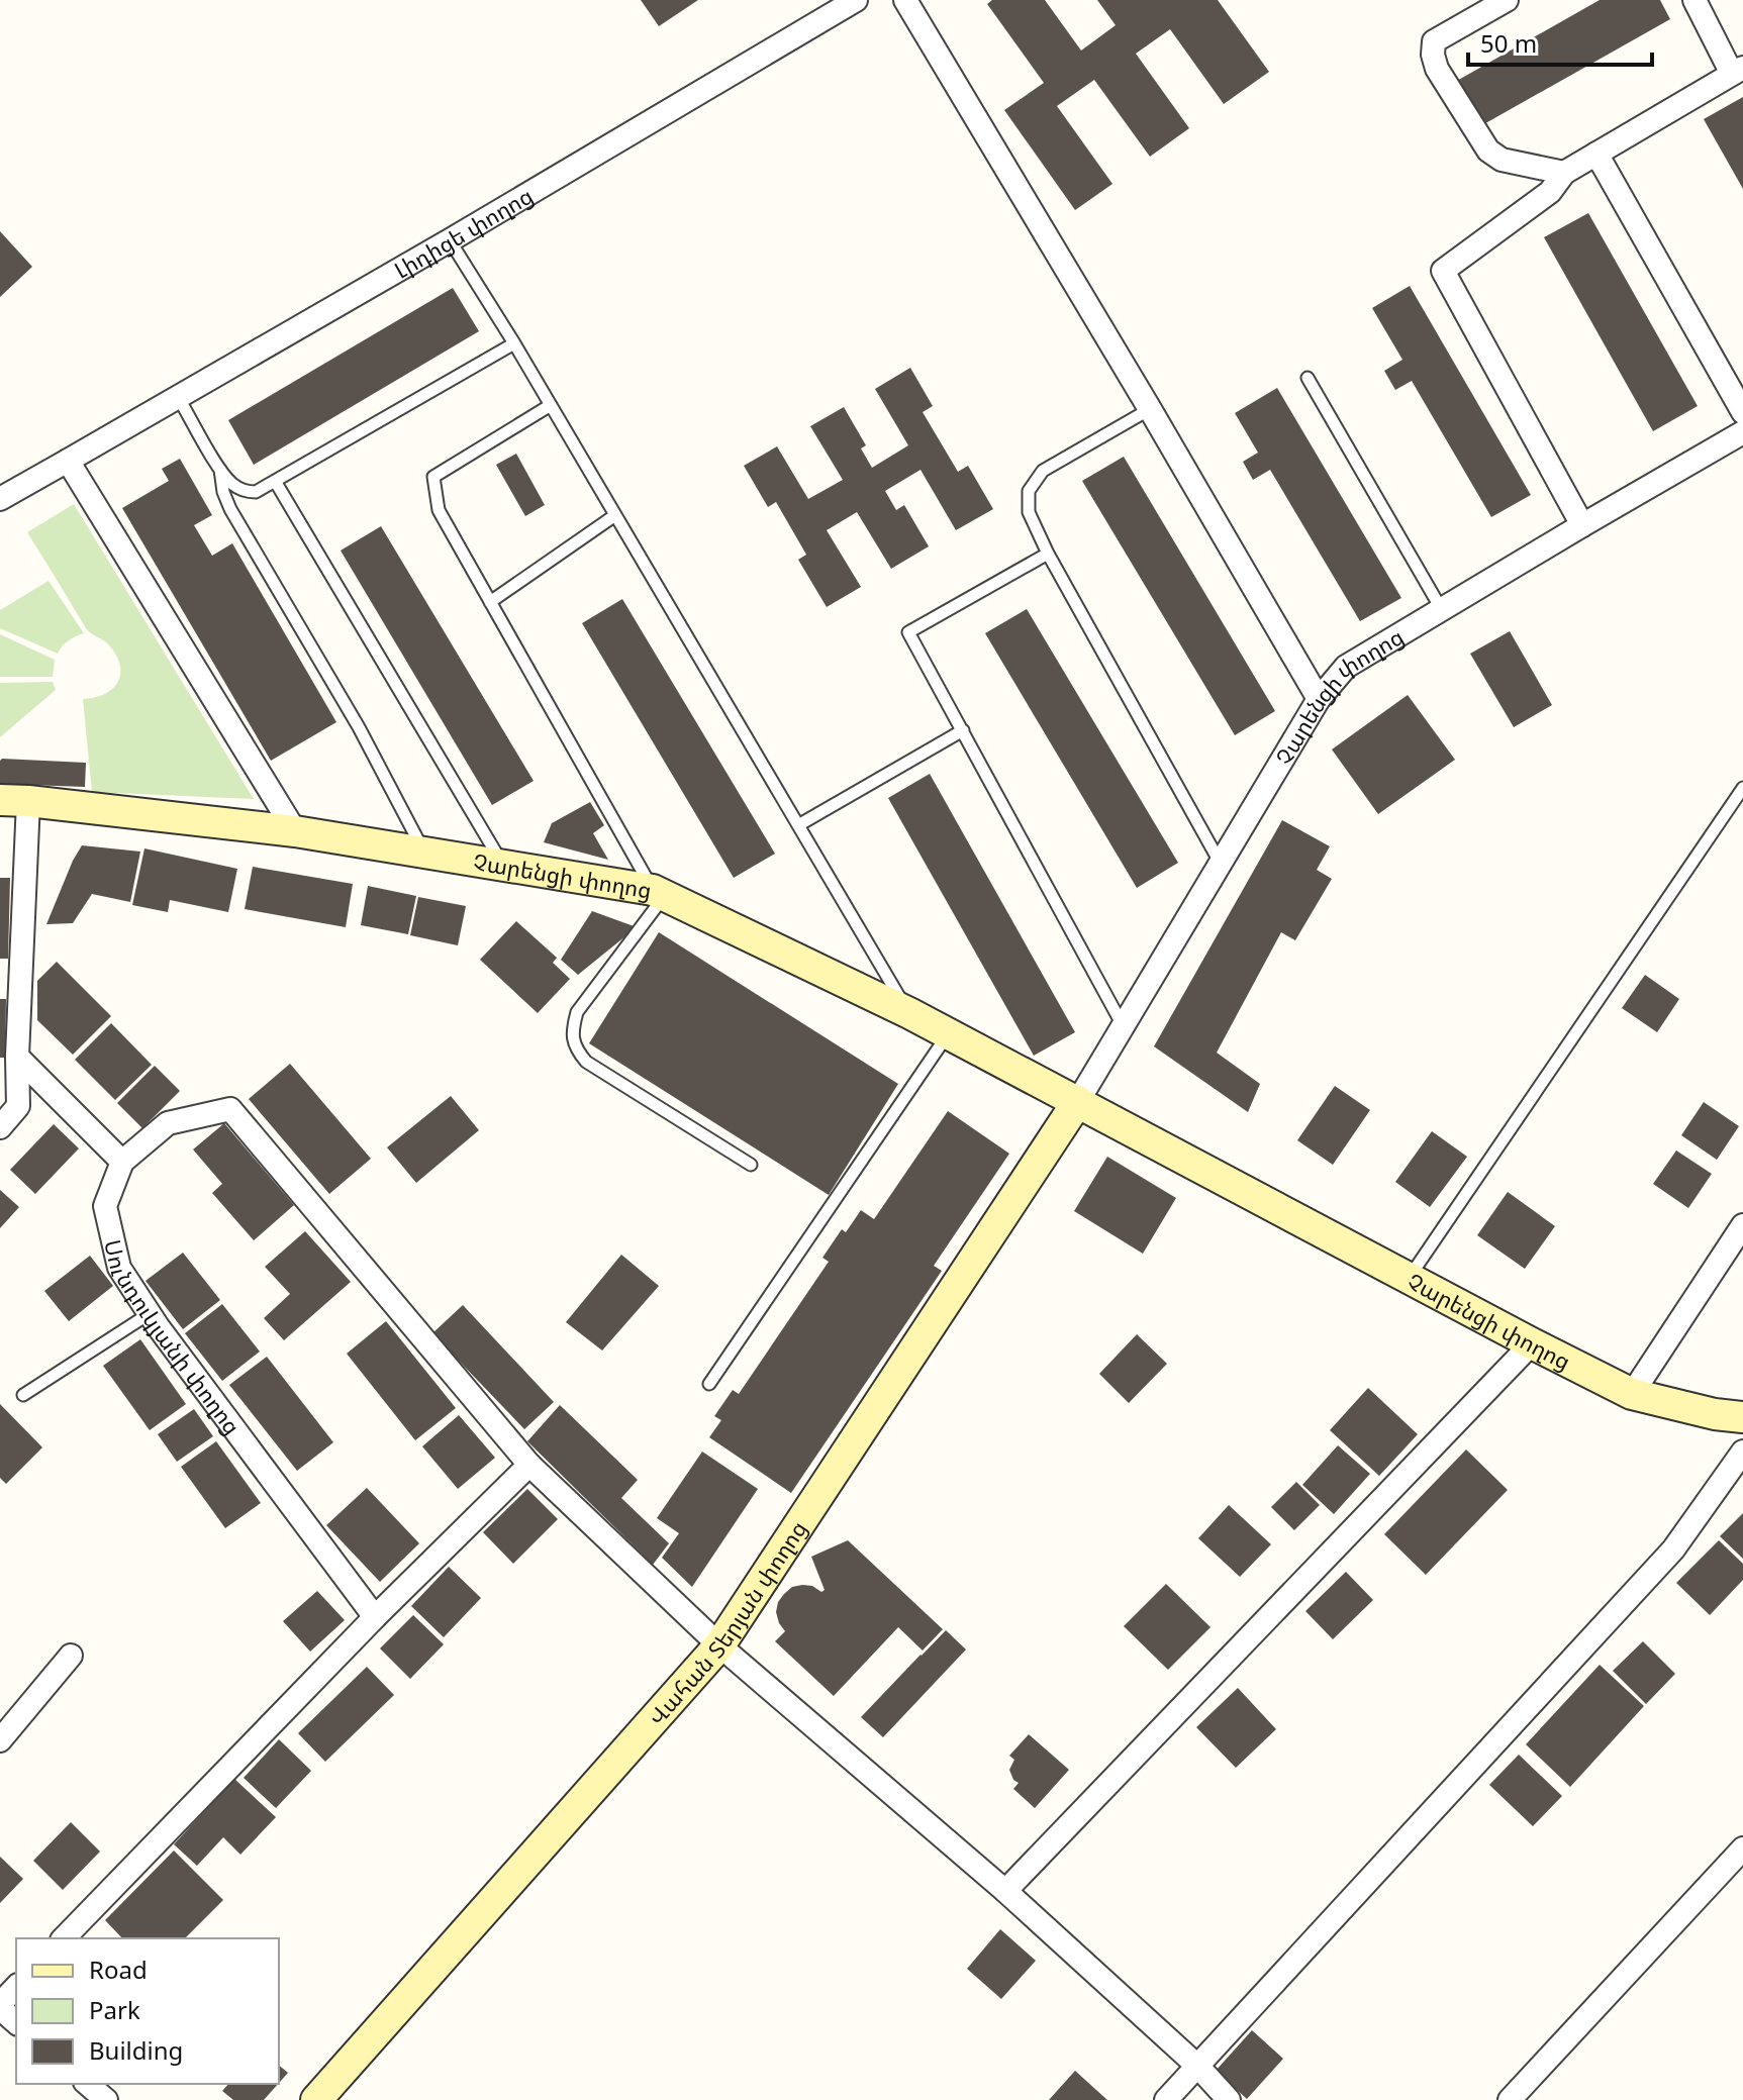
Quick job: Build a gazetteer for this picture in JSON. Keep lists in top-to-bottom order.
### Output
{
  "streets": {
    "main road": ["Չարենցի փողոց", "Վահան Տերյան փողոց"],
    "street": ["Լիդիցե փողոց", "Սունդուկյանի փողոց"]
  },
  "crossings": [
    ["Չարենցի փողոց", "Վահան Տերյան փողոց"]
  ],
  "legend": ["Road", "Park", "Building"],
  "scale_bar": "50 m"
}
